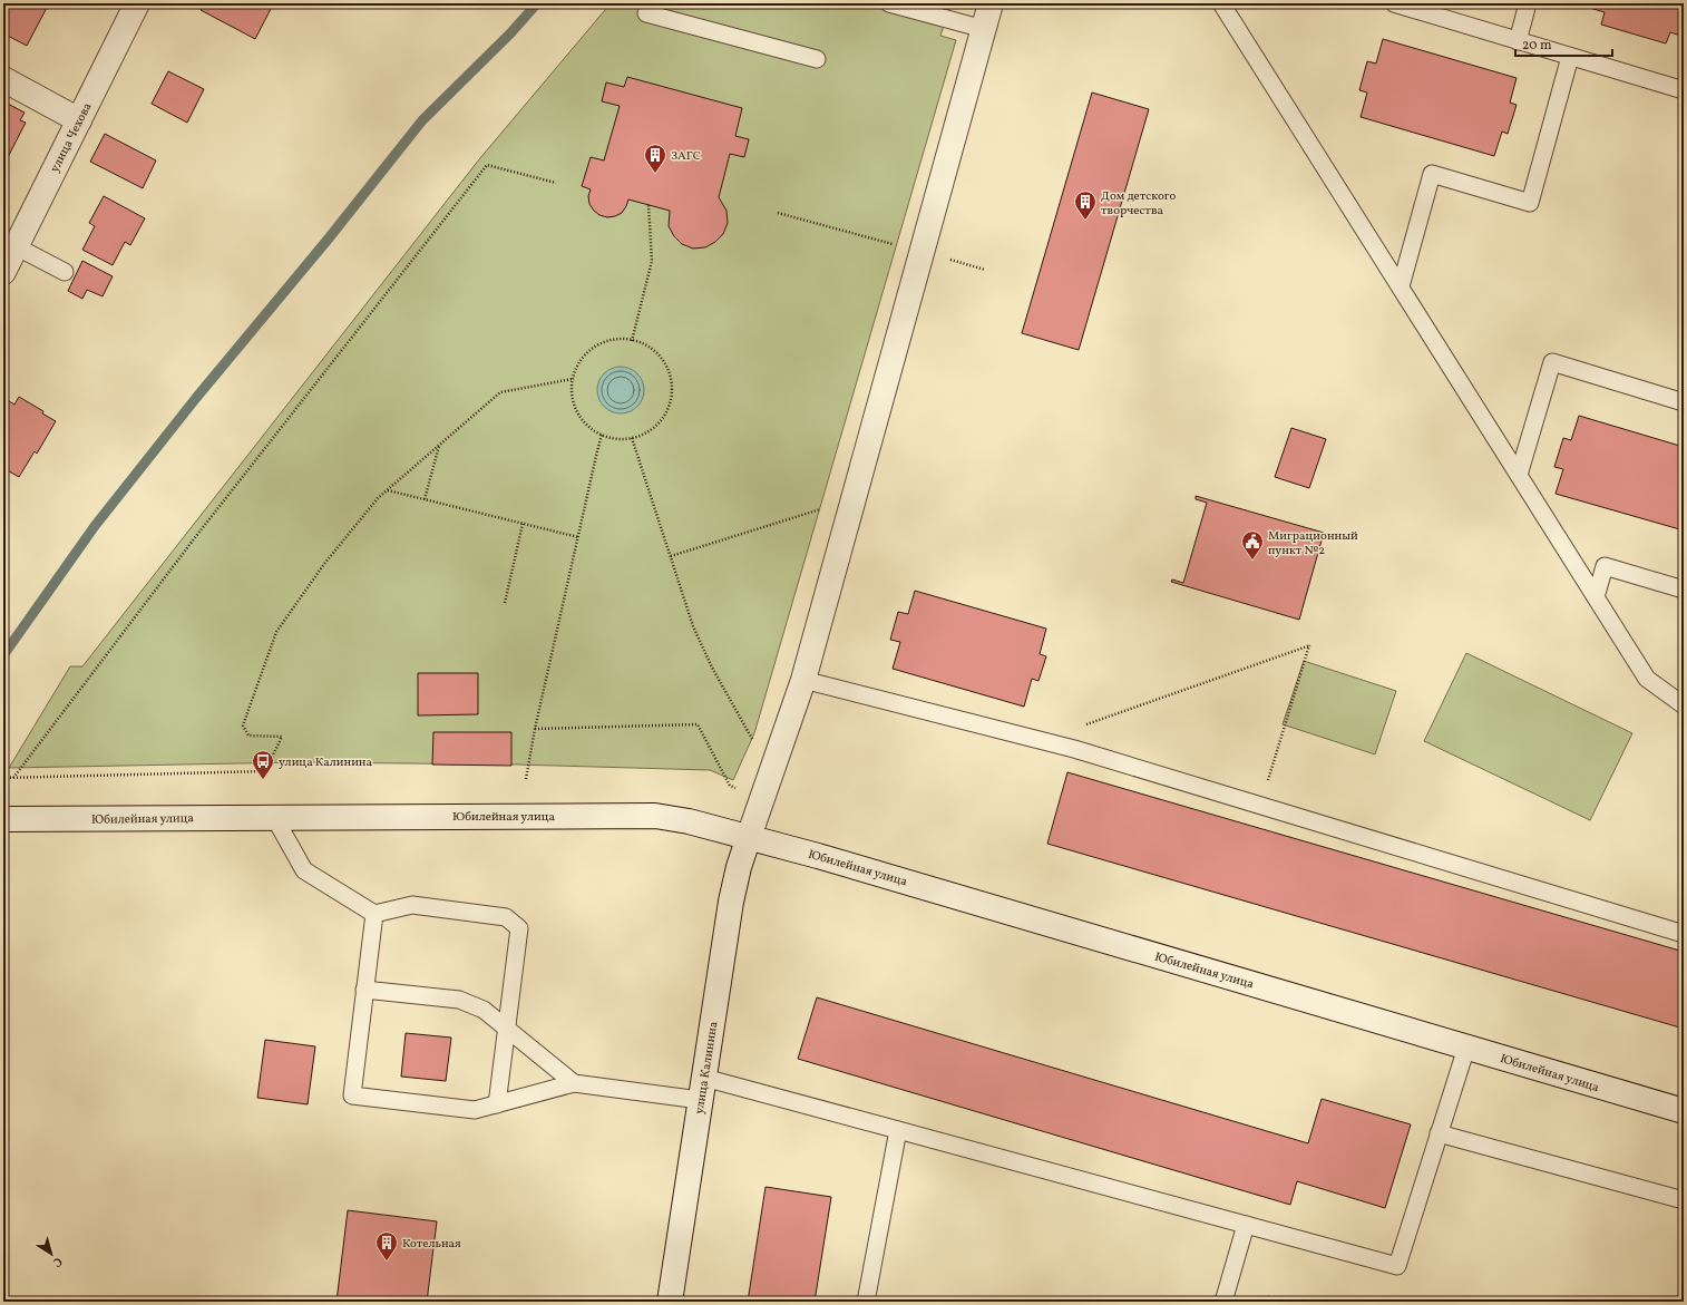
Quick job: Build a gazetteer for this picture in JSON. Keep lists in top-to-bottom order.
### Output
{
  "streets": {
    "street": ["улица Чехова", "Юбилейная улица", "улица Калинина"]
  },
  "crossings": [
    ["Юбилейная улица", "улица Калинина"]
  ],
  "places": {
    "building": ["ЗАГС", "Дом детского творчества", "Котельная"],
    "public building": ["Миграционный пункт №2"],
    "bus stop": ["улица Калинина"]
  },
  "scale_bar": "20 m",
  "north": "bottom right"
}
